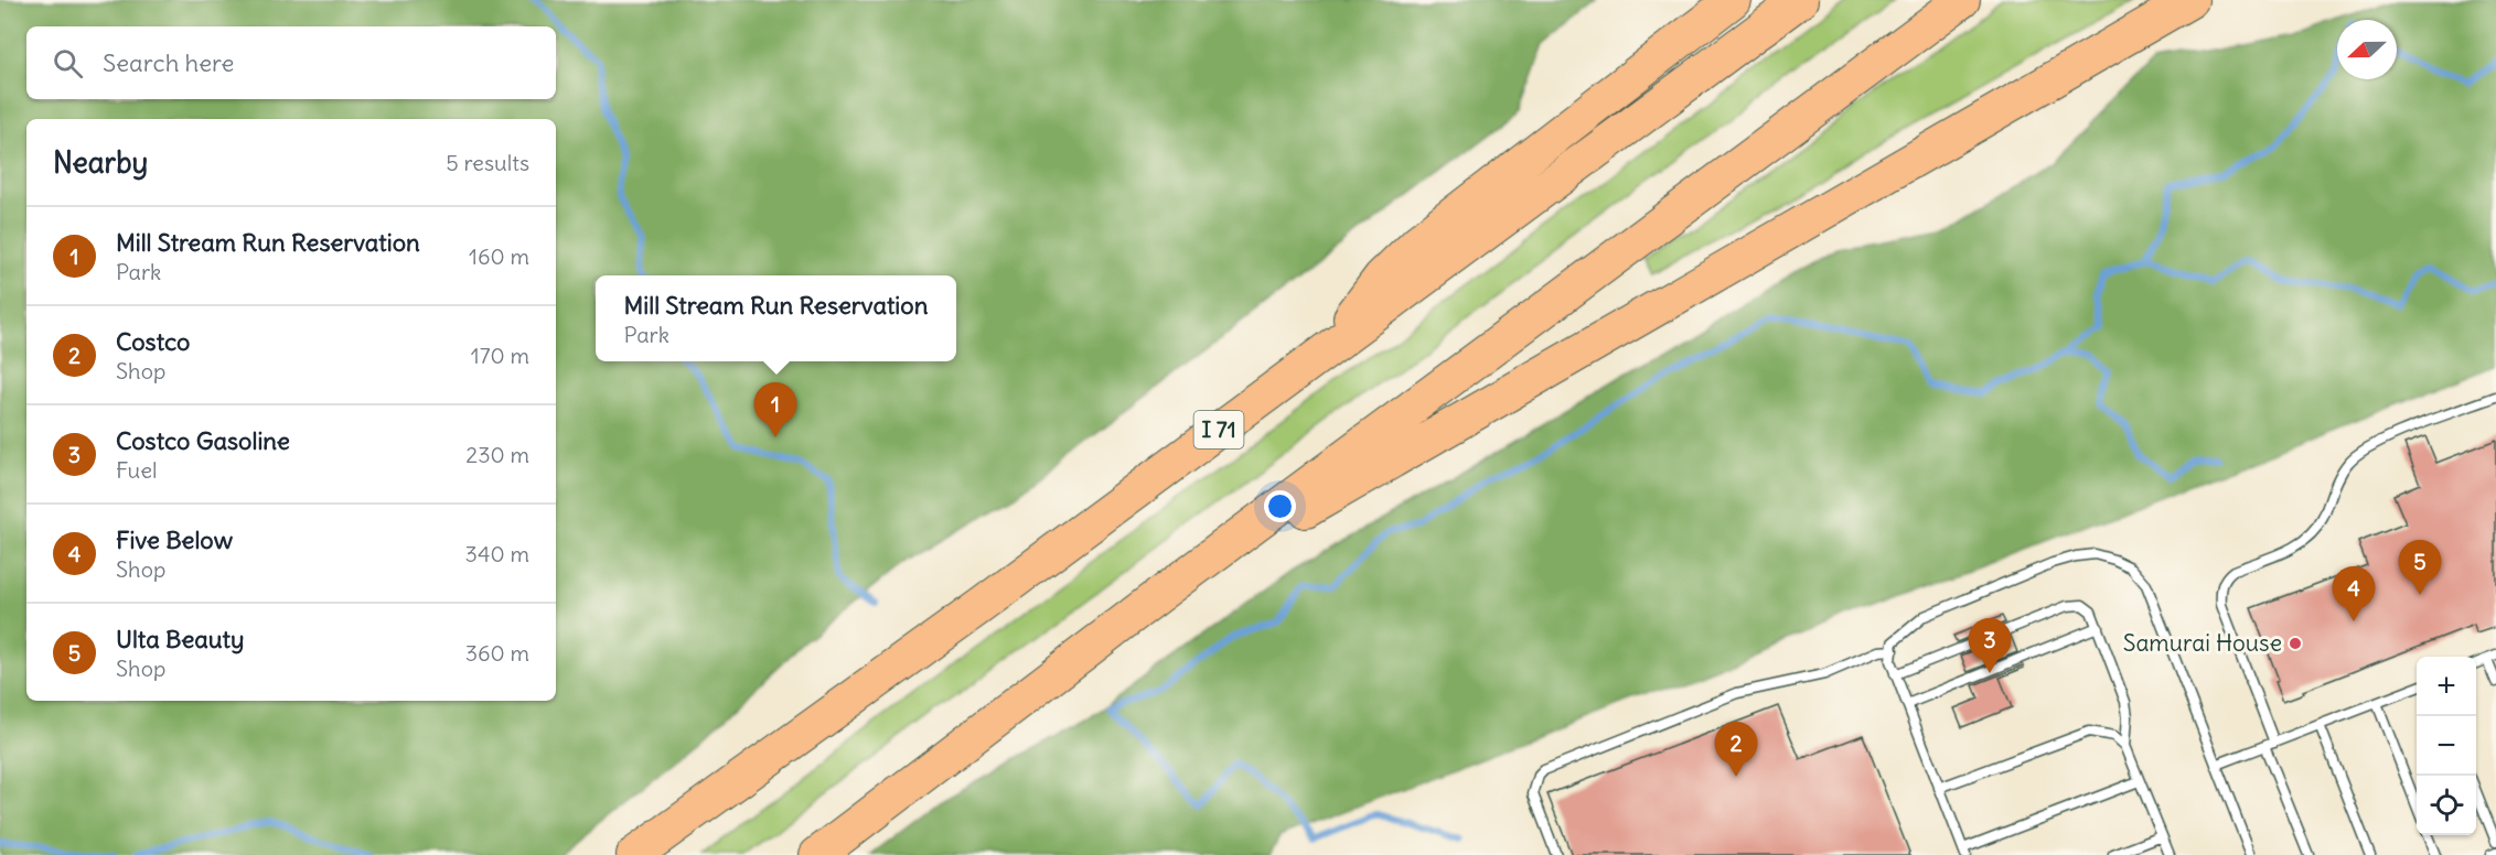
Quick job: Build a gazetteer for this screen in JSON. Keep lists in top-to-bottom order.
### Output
{
  "streets": {
    "highway": ["I 71"]
  },
  "places": ["Samurai House"],
  "north": "left",
  "page": {
    "search": "Search here",
    "heading": ["Nearby", "5 results"],
    "list": [
      {
        "mark": "1",
        "name": "Mill Stream Run Reservation",
        "note": "Park",
        "value": "160 m"
      },
      {
        "mark": "2",
        "name": "Costco",
        "note": "Shop",
        "value": "170 m"
      },
      {
        "mark": "3",
        "name": "Costco Gasoline",
        "note": "Fuel",
        "value": "230 m"
      },
      {
        "mark": "4",
        "name": "Five Below",
        "note": "Shop",
        "value": "340 m"
      },
      {
        "mark": "5",
        "name": "Ulta Beauty",
        "note": "Shop",
        "value": "360 m"
      }
    ],
    "popup": ["Mill Stream Run Reservation", "Park"],
    "pins": [
      "1",
      "5",
      "4",
      "3",
      "2"
    ],
    "map_buttons": ["+", "−"]
  }
}
